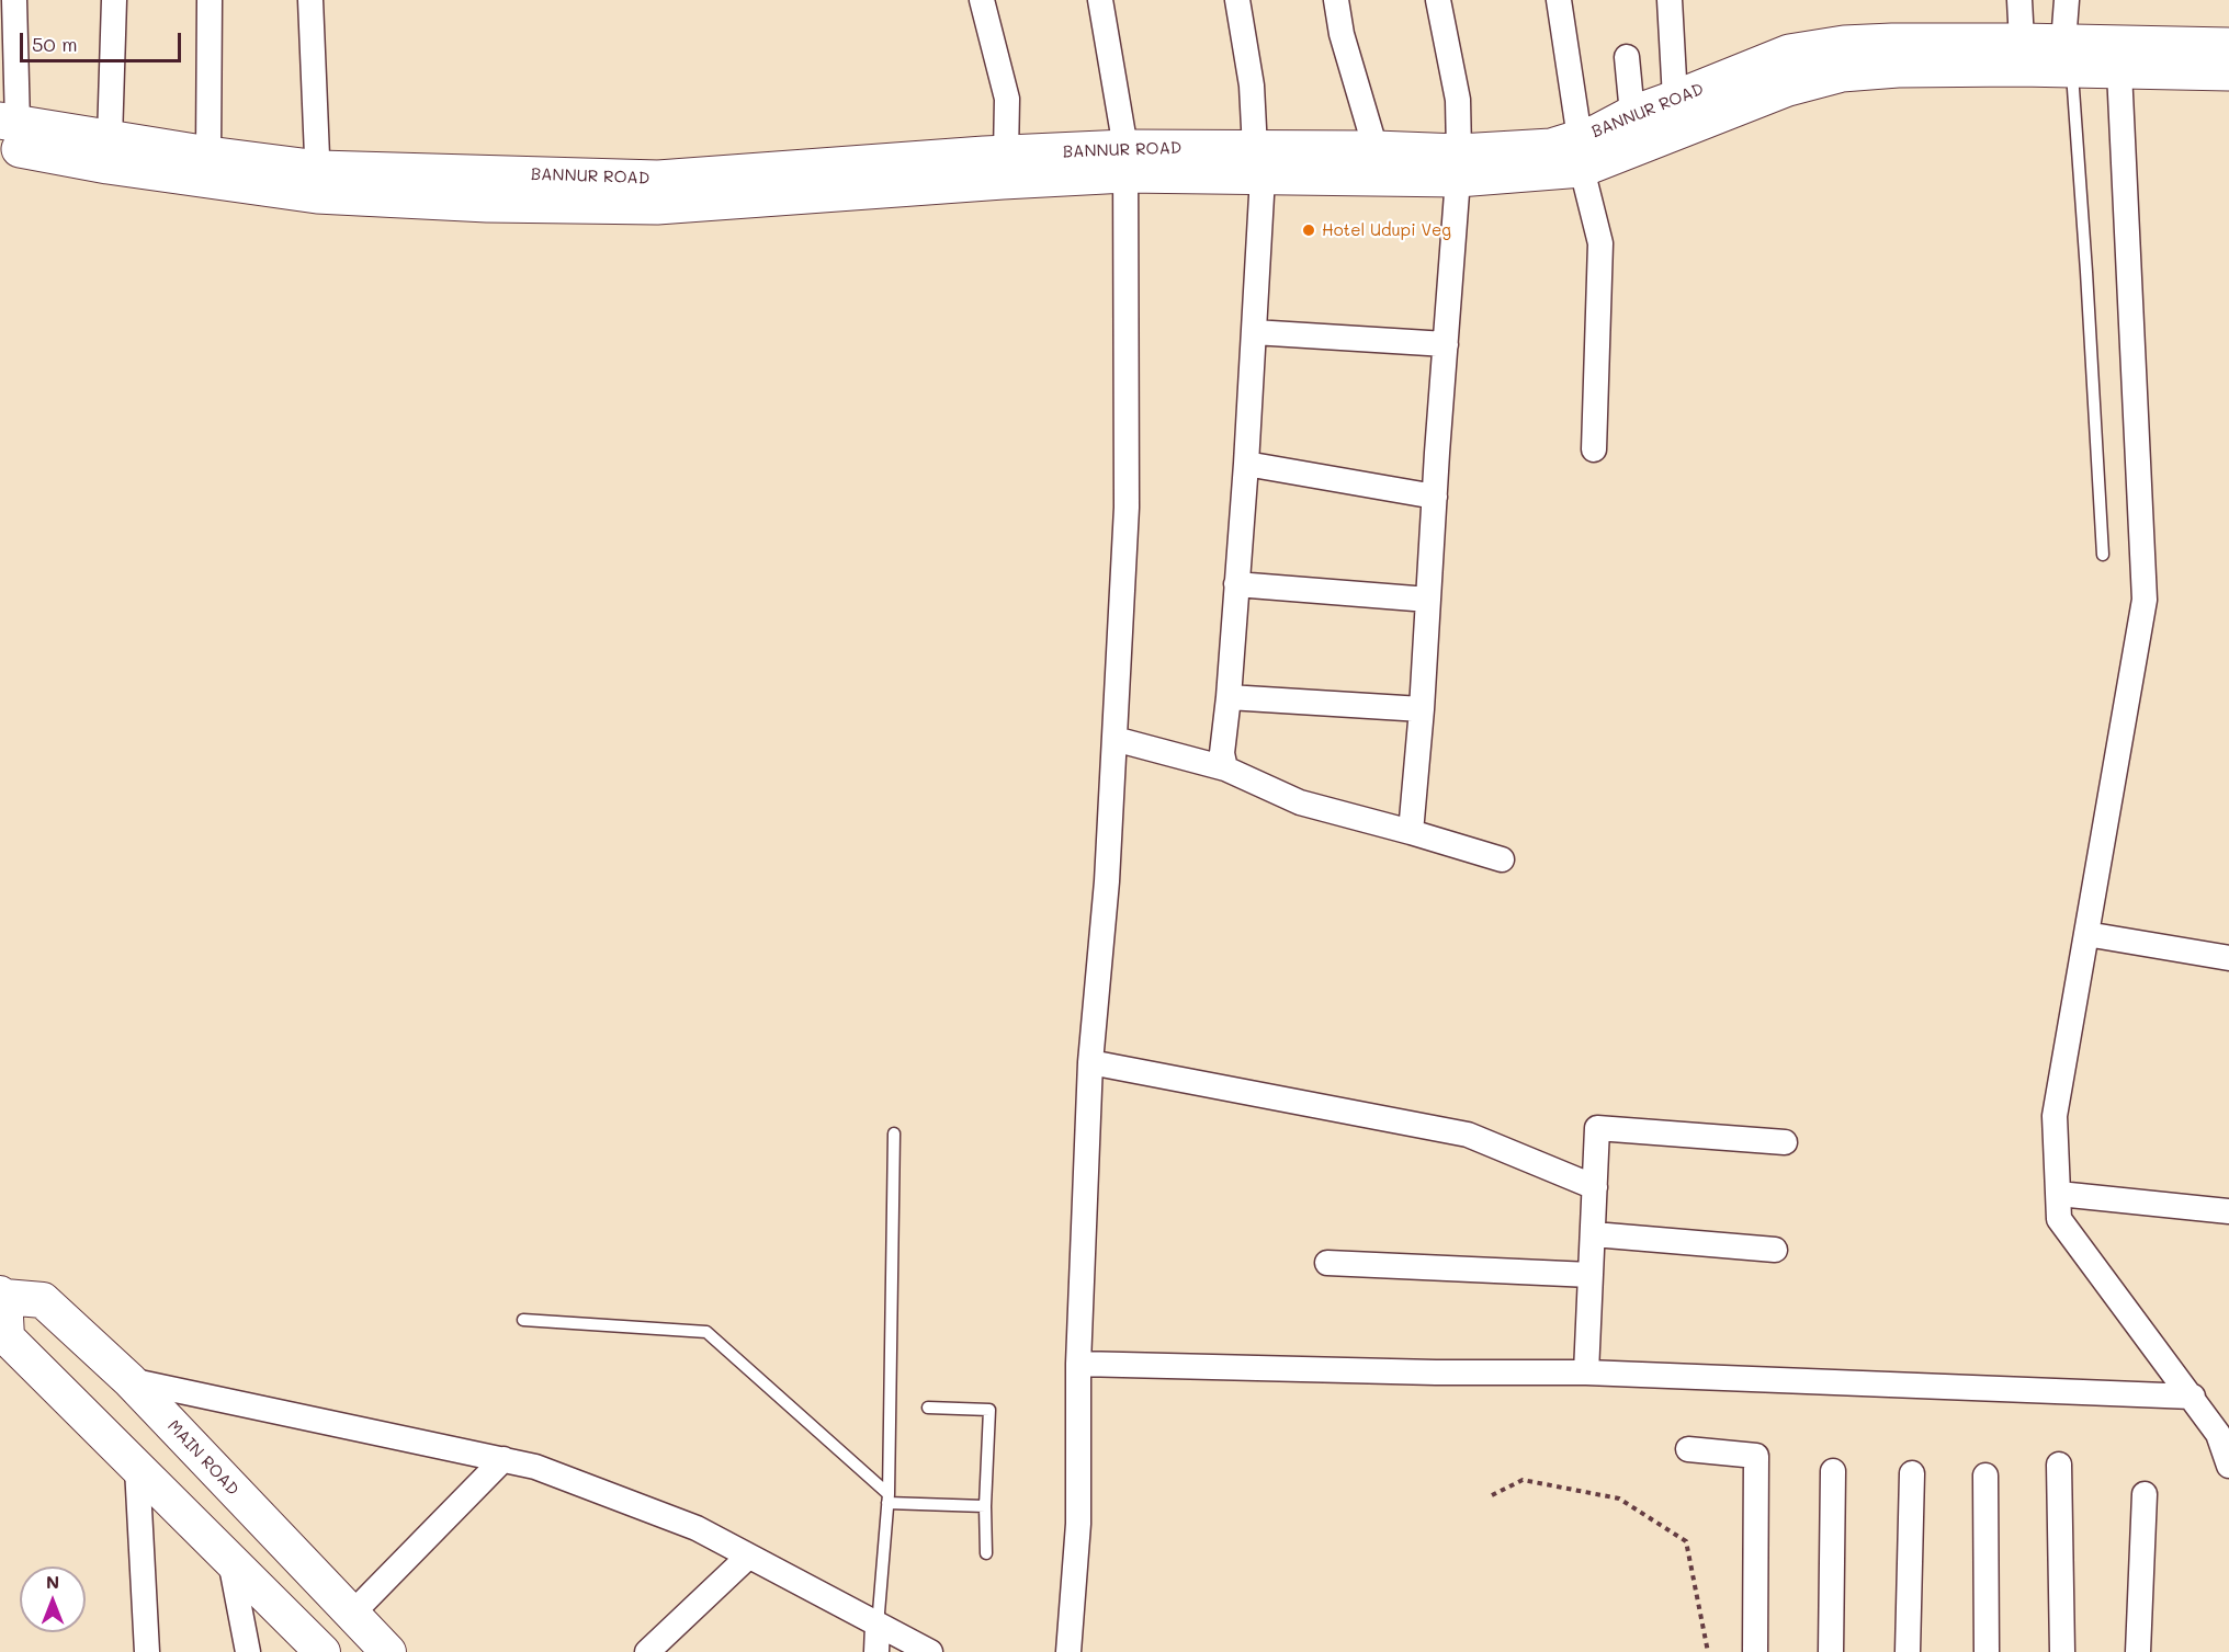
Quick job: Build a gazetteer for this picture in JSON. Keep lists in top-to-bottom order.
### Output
{
  "streets": {
    "main road": ["BANNUR ROAD"],
    "street": ["MAIN ROAD"]
  },
  "places": ["Hotel Udupi Veg"],
  "scale_bar": "50 m",
  "north": "top"
}
